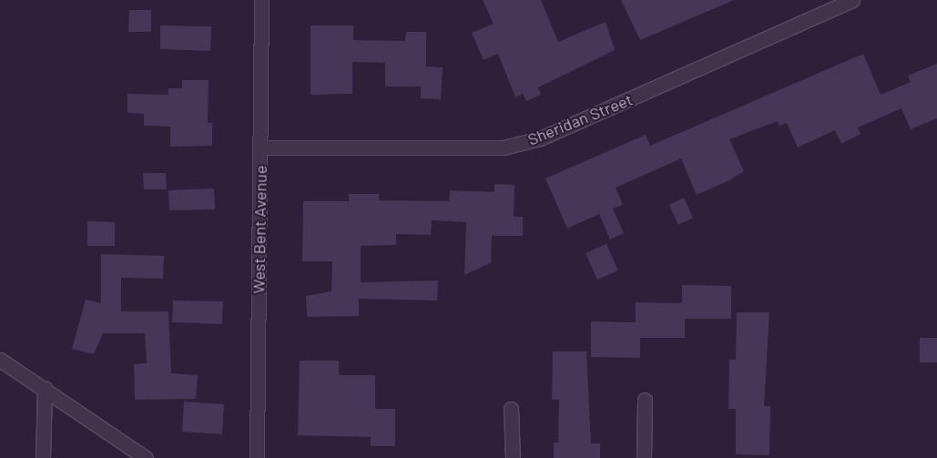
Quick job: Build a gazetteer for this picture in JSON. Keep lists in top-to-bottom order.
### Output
{
  "streets": {
    "street": ["Sheridan Street", "West Bent Avenue"]
  },
  "crossings": [
    ["Sheridan Street", "West Bent Avenue"]
  ]
}
